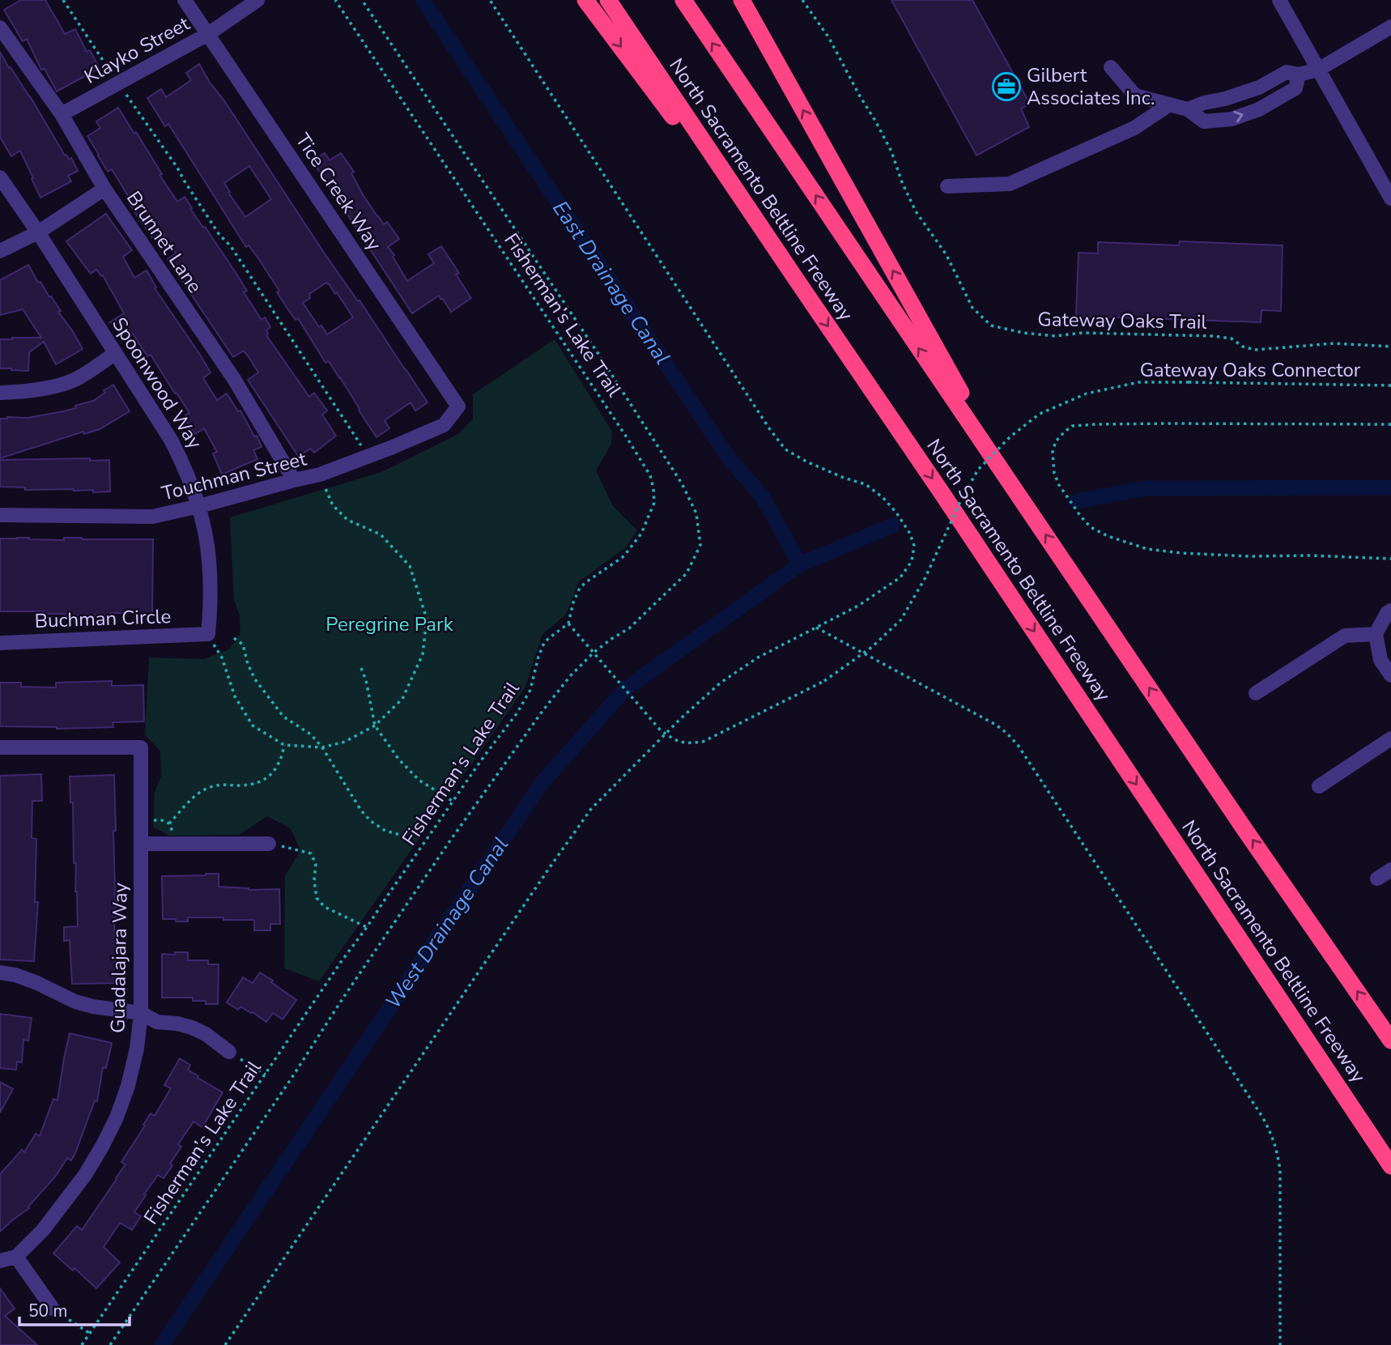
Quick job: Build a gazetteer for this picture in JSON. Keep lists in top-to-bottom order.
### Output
{
  "streets": {
    "highway": ["North Sacramento Beltline Freeway"],
    "street": [
      "Klayko Street",
      "Tice Creek Way",
      "Brunnet Lane",
      "Spoonwood Way",
      "Touchman Street",
      "Buchman Circle",
      "Guadalajara Way"
    ],
    "path": ["Fisherman’s Lake Trail", "Gateway Oaks Trail", "Gateway Oaks Connector"]
  },
  "crossings": [
    ["Klayko Street", "Tice Creek Way"],
    ["Klayko Street", "Brunnet Lane"],
    ["Tice Creek Way", "Touchman Street"],
    ["Brunnet Lane", "Touchman Street"],
    ["Fisherman’s Lake Trail", "Gateway Oaks Connector"],
    ["Spoonwood Way", "Touchman Street"],
    ["Spoonwood Way", "Buchman Circle"]
  ],
  "water": ["East Drainage Canal", "West Drainage Canal"],
  "parks": ["Peregrine Park"],
  "places": {
    "office": ["Gilbert Associates Inc."]
  },
  "scale_bar": "50 m"
}
